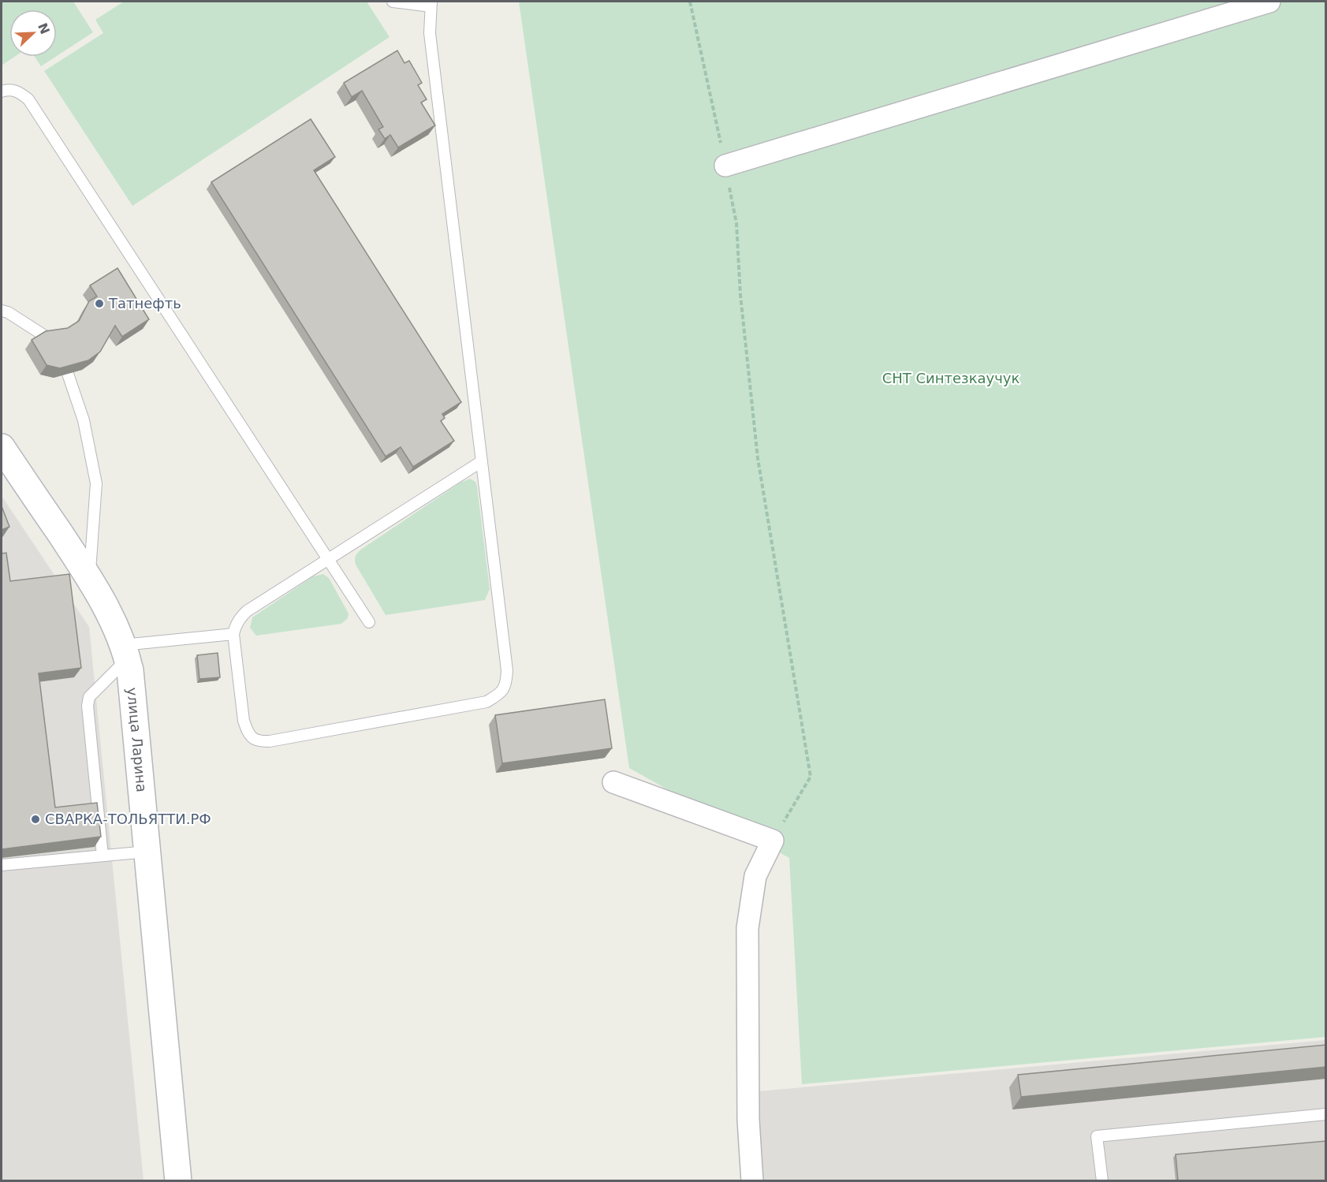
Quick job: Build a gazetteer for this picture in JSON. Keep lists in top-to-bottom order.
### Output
{
  "streets": {
    "main road": ["улица Ларина"]
  },
  "parks": ["СНТ Синтезкаучук"],
  "places": ["Татнефть", "СВАРКА-ТОЛЬЯТТИ.РФ"],
  "north": "top right"
}
